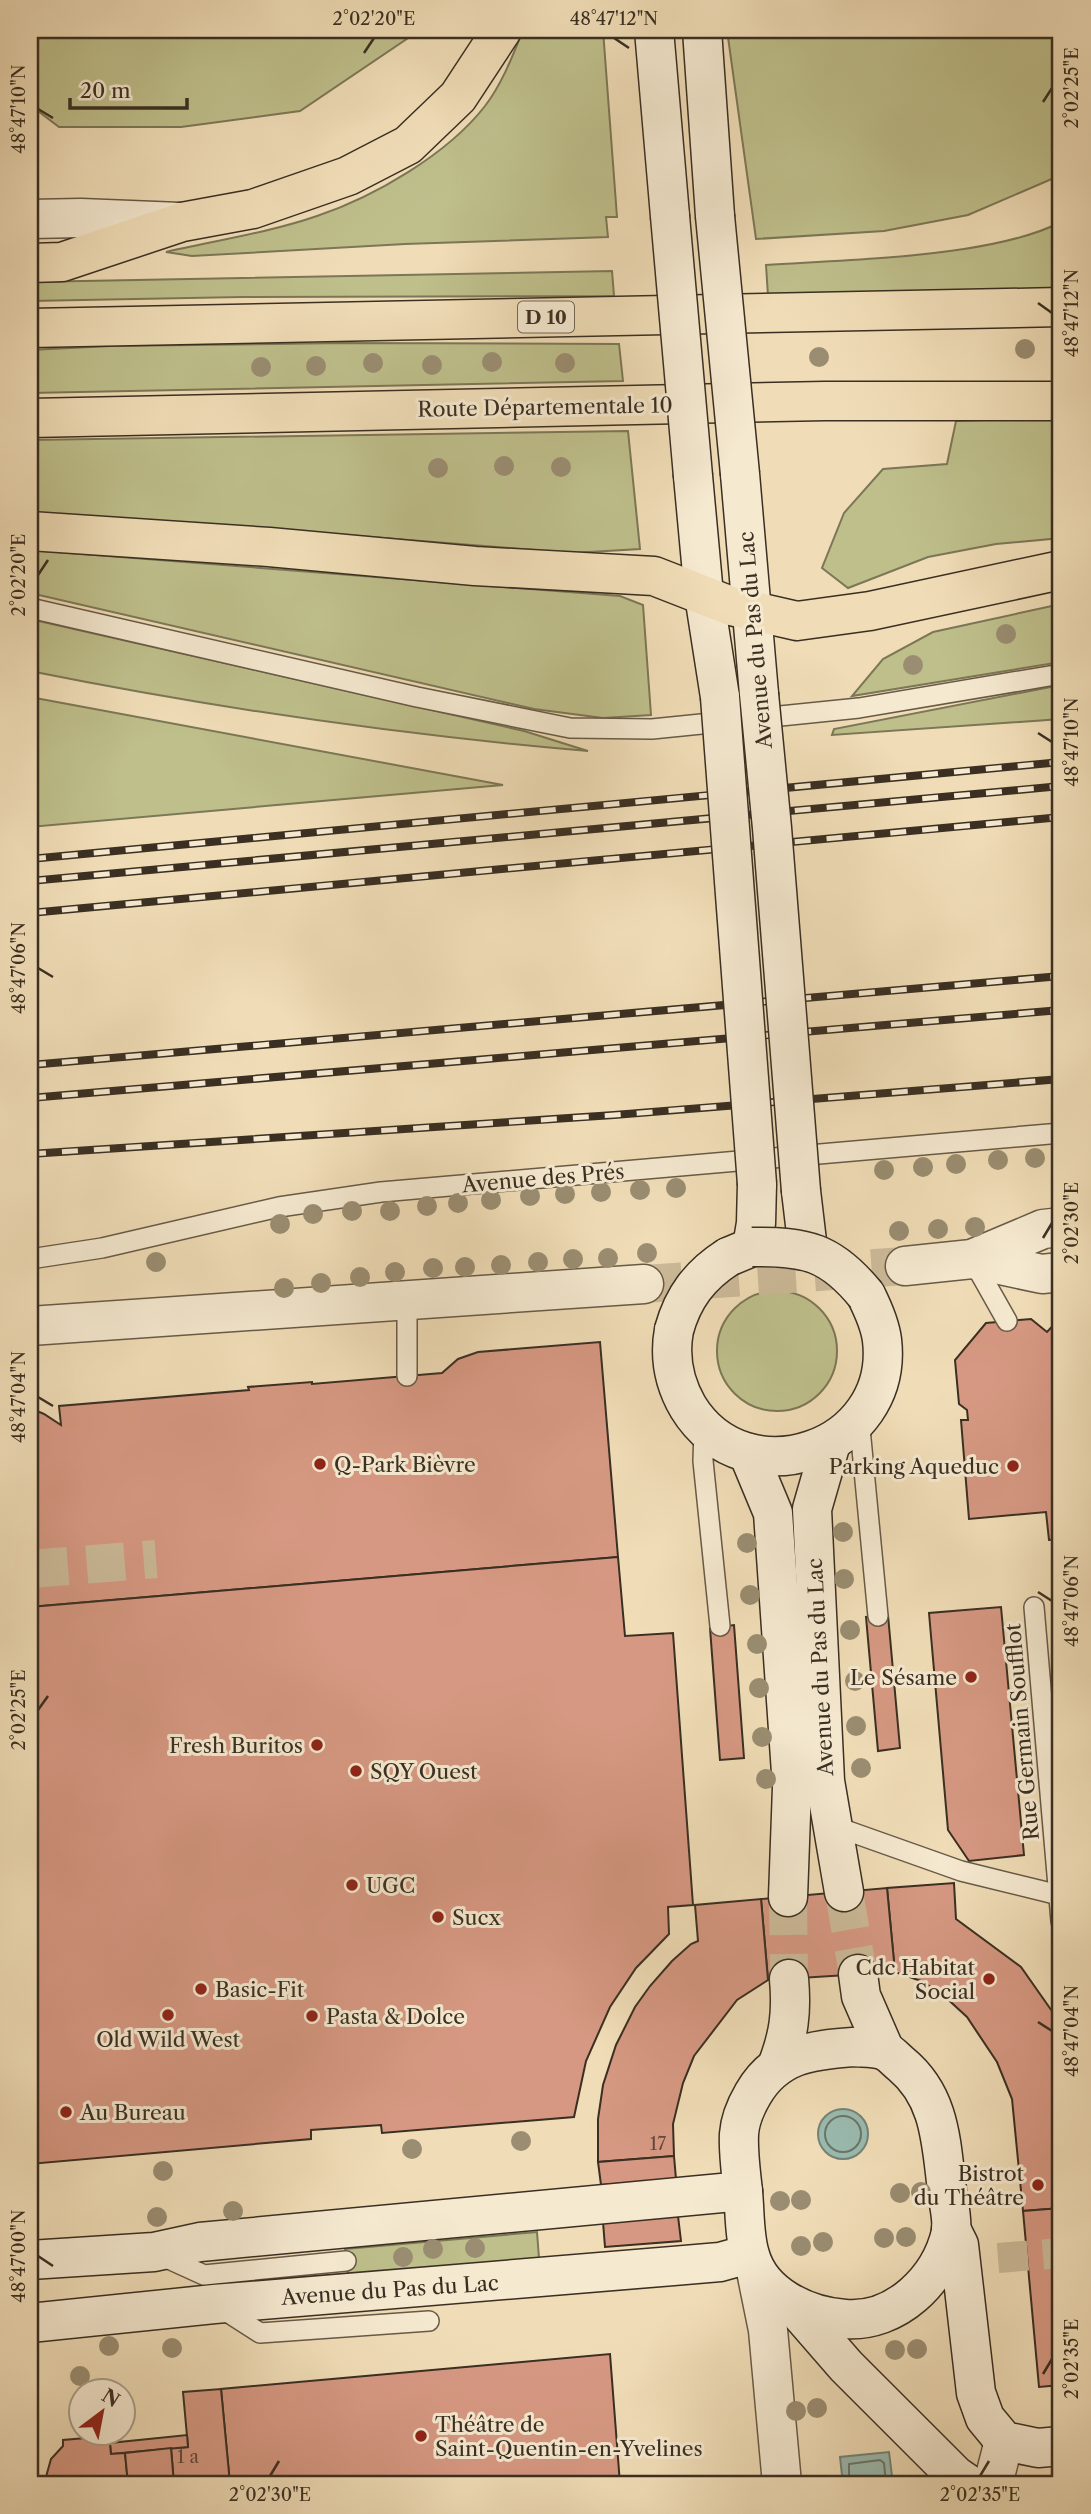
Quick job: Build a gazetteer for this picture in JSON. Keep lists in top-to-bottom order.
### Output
{
  "streets": {
    "main road": ["D 10", "Route Départementale 10", "Avenue du Pas du Lac"],
    "lane": ["Avenue des Prés", "Rue Germain Soufflot"]
  },
  "places": [
    "Q-Park Bièvre",
    "Parking Aqueduc",
    "Le Sésame",
    "Fresh Buritos",
    "SQY Ouest",
    "UGC",
    "Sucx",
    "Cdc Habitat Social",
    "Basic-Fit",
    "Old Wild West",
    "Pasta & Dolce",
    "Au Bureau",
    "Bistrot du Théâtre",
    "Théâtre de Saint-Quentin-en-Yvelines"
  ],
  "house_numbers": ["17", "1 a"],
  "scale_bar": "20 m",
  "north": "top right",
  "coordinates": [
    "2°02'20\"E",
    "48°47'12\"N",
    "2°02'25\"E",
    "48°47'10\"N",
    "48°47'06\"N",
    "2°02'30\"E",
    "48°47'04\"N",
    "48°47'00\"N",
    "2°02'35\"E"
  ]
}
